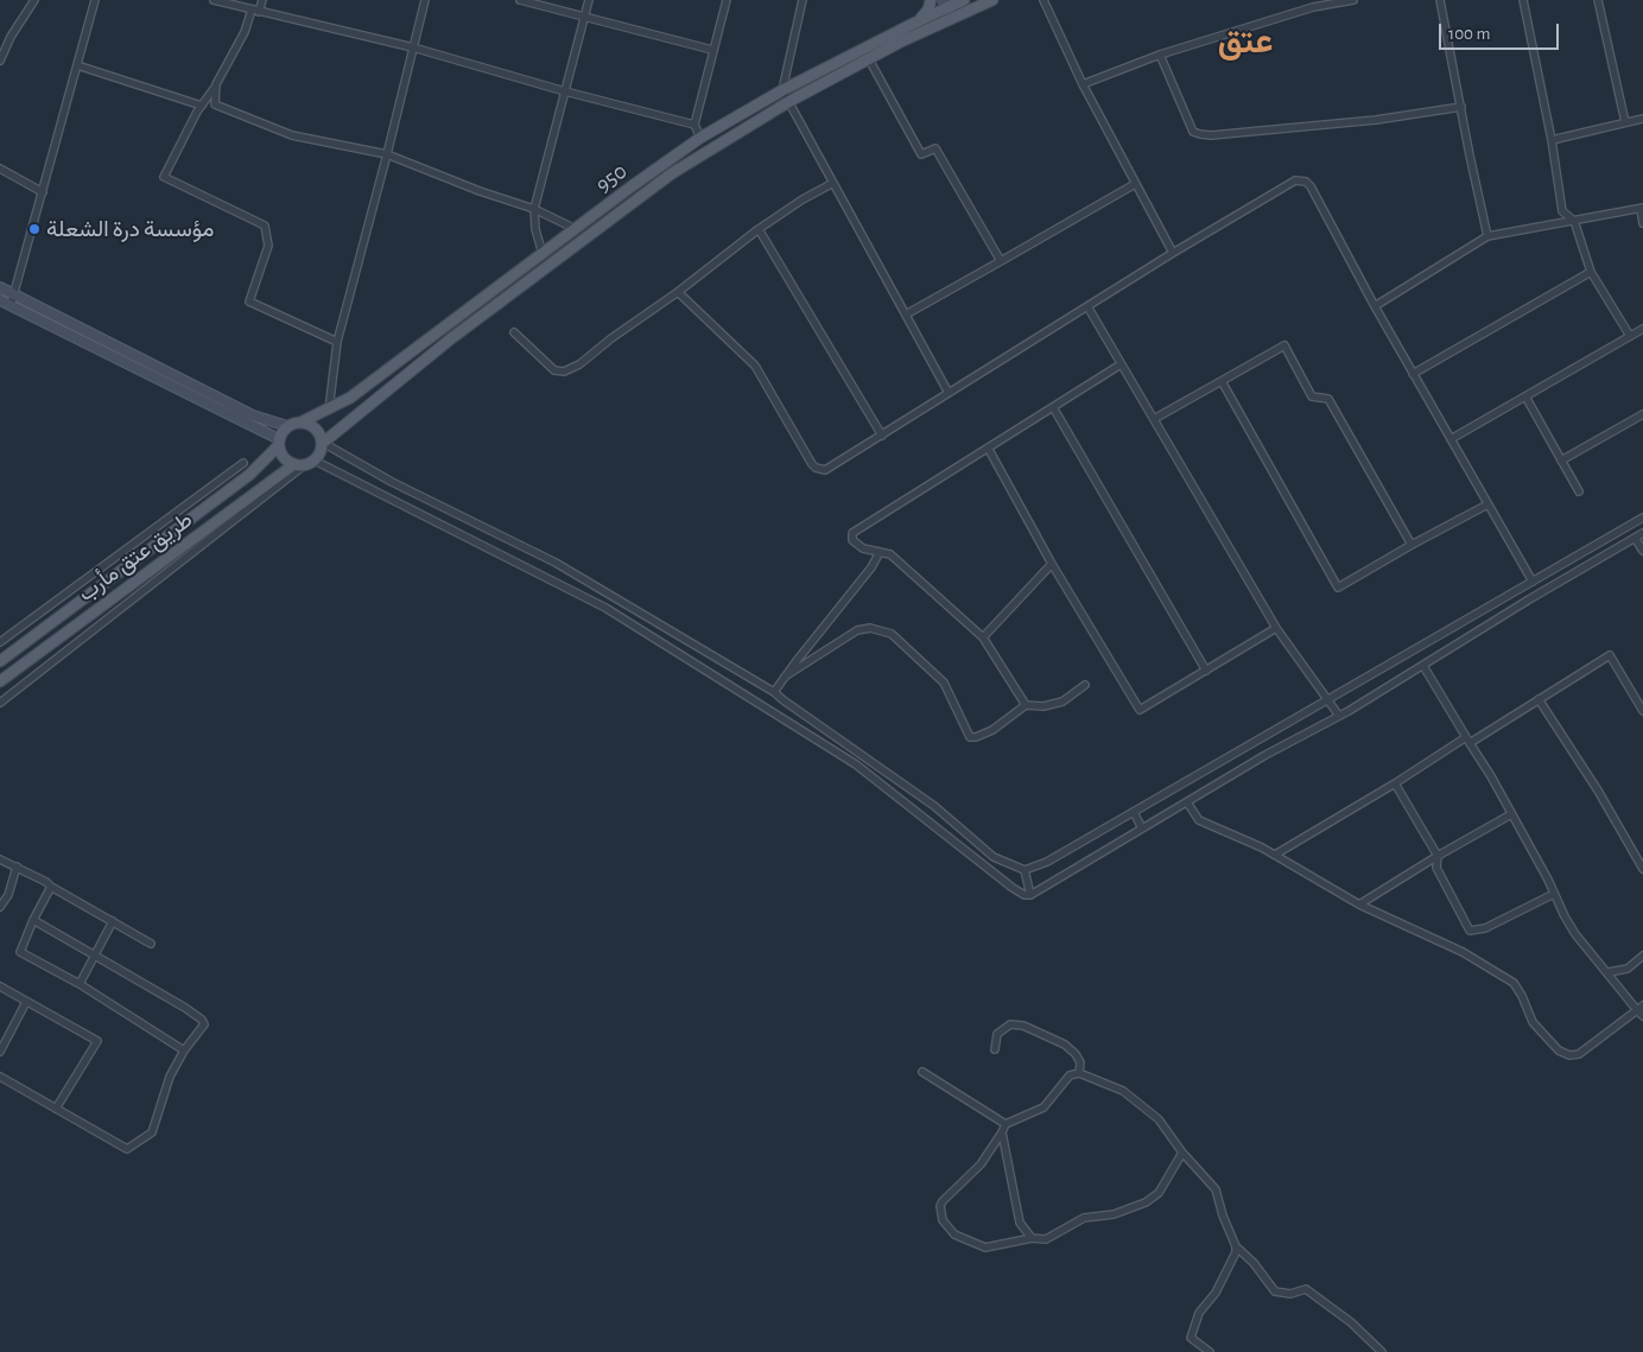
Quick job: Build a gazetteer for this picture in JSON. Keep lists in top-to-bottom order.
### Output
{
  "streets": {
    "main road": ["950", "طريق عتق مأرب"]
  },
  "crossings": [
    ["950", "طريق عتق مأرب"]
  ],
  "districts": ["عتق"],
  "places": ["مؤسسة درة الشعلة"],
  "scale_bar": "100 m"
}
